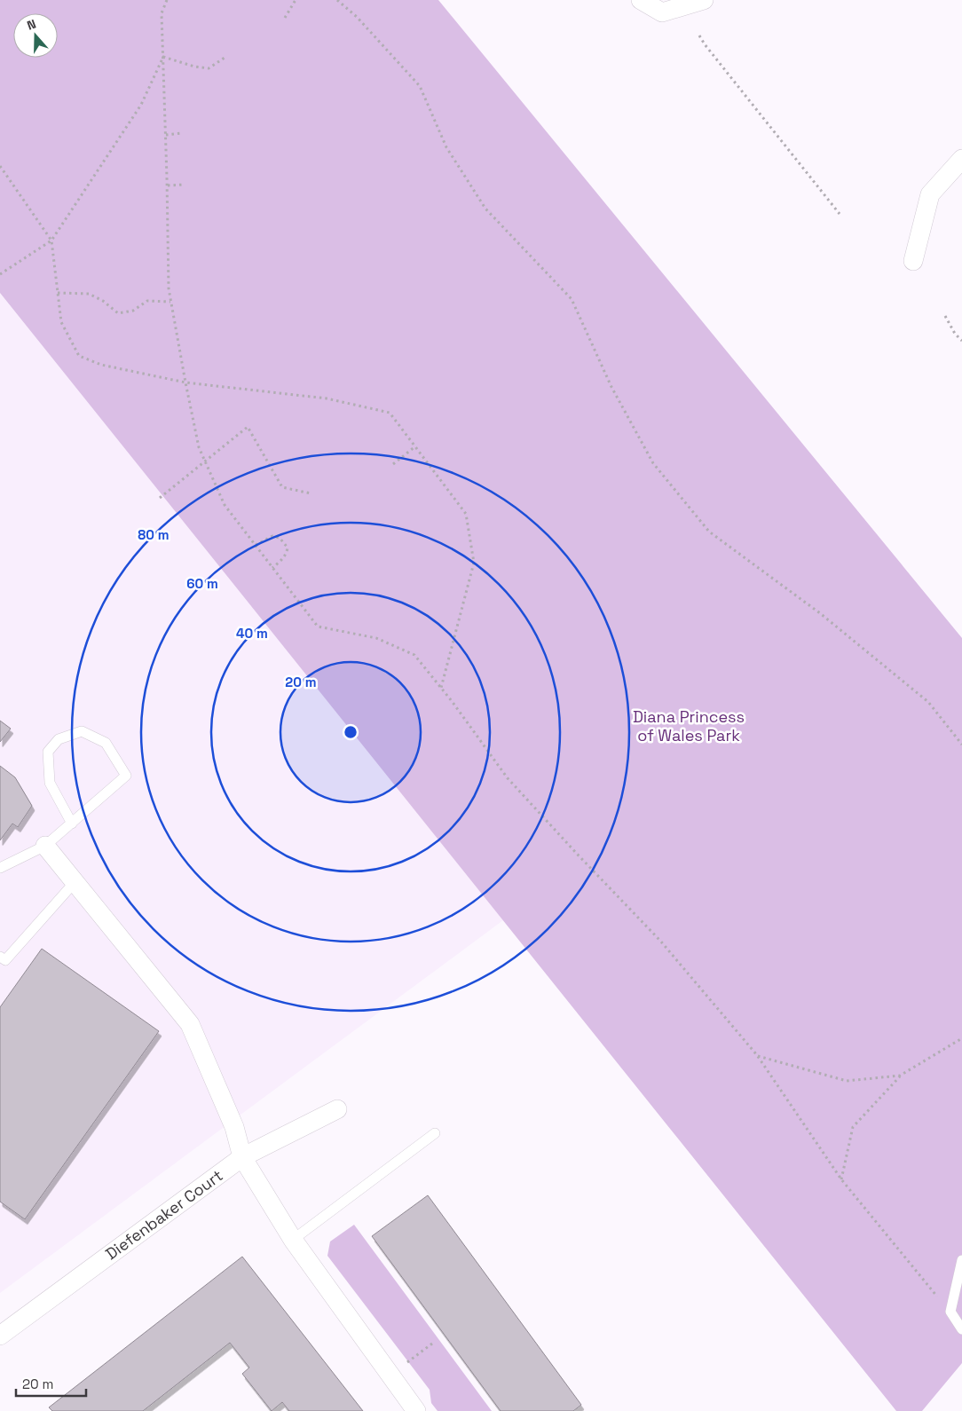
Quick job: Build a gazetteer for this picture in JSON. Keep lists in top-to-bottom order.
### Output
{
  "streets": {
    "street": ["Diefenbaker Court"]
  },
  "parks": ["Diana Princess of Wales Park"],
  "scale_bar": "20 m",
  "north": "top",
  "rings": [
    "80 m",
    "60 m",
    "40 m",
    "20 m"
  ]
}
